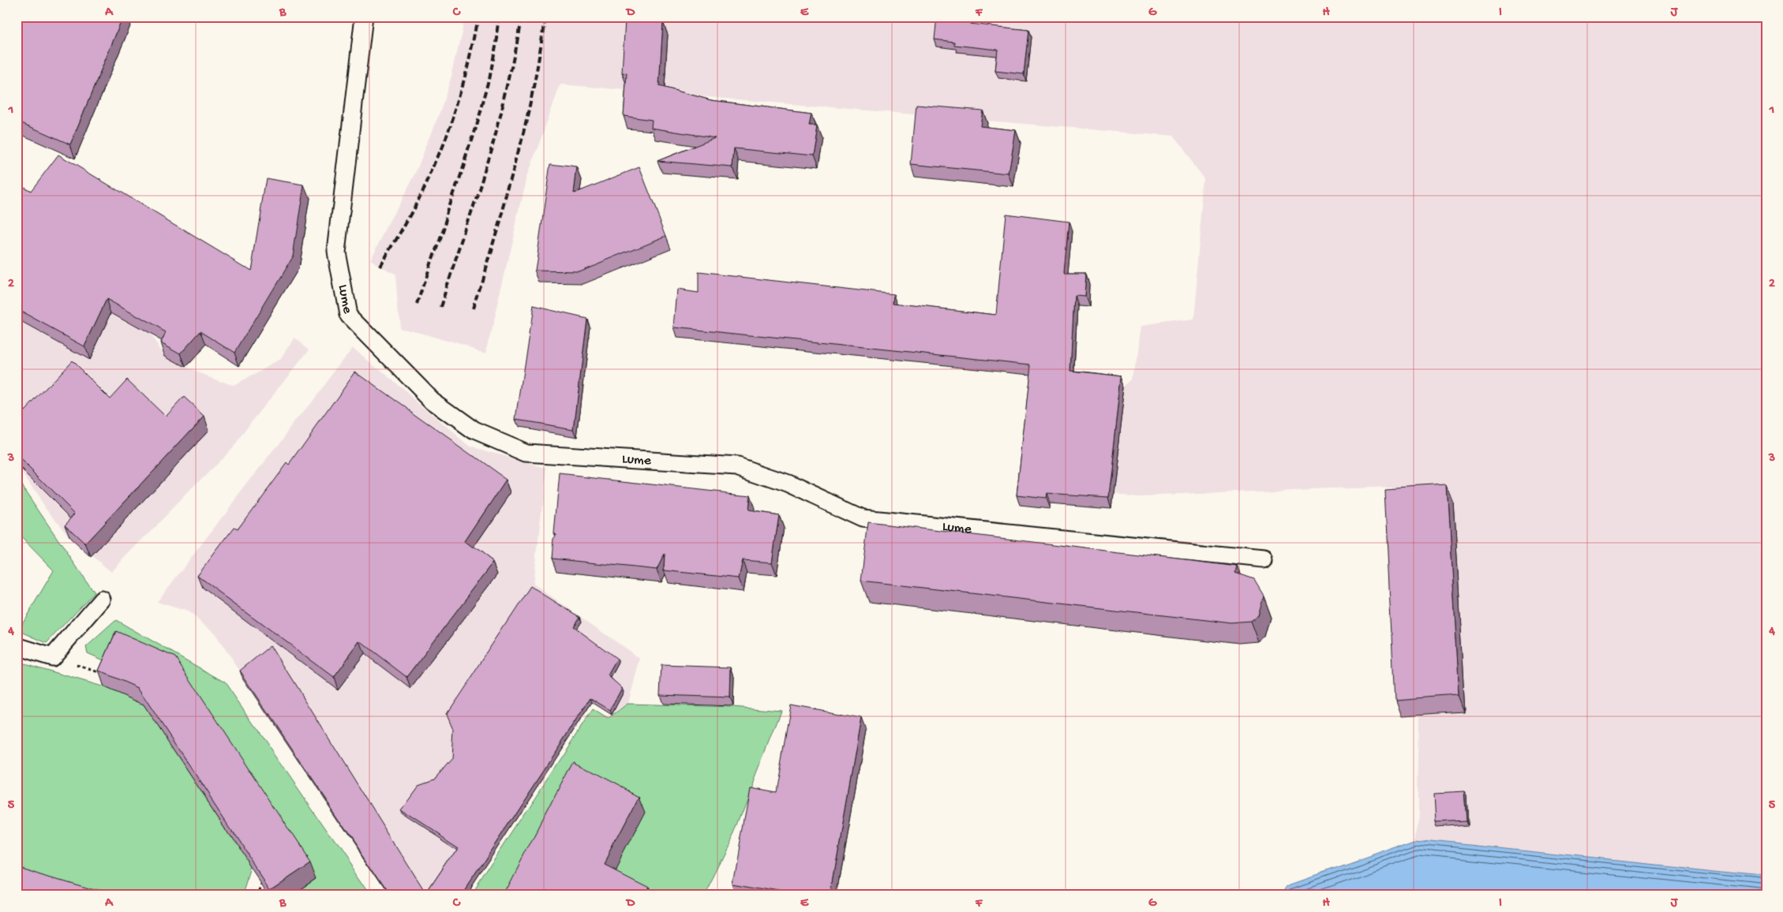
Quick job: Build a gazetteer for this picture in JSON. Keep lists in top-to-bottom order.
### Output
{
  "streets": {
    "lane": ["Lume"]
  },
  "grid": {
    "columns": [
      "A",
      "B",
      "C",
      "D",
      "E",
      "F",
      "G",
      "H",
      "I",
      "J"
    ],
    "rows": [
      "1",
      "2",
      "3",
      "4",
      "5"
    ]
  }
}
